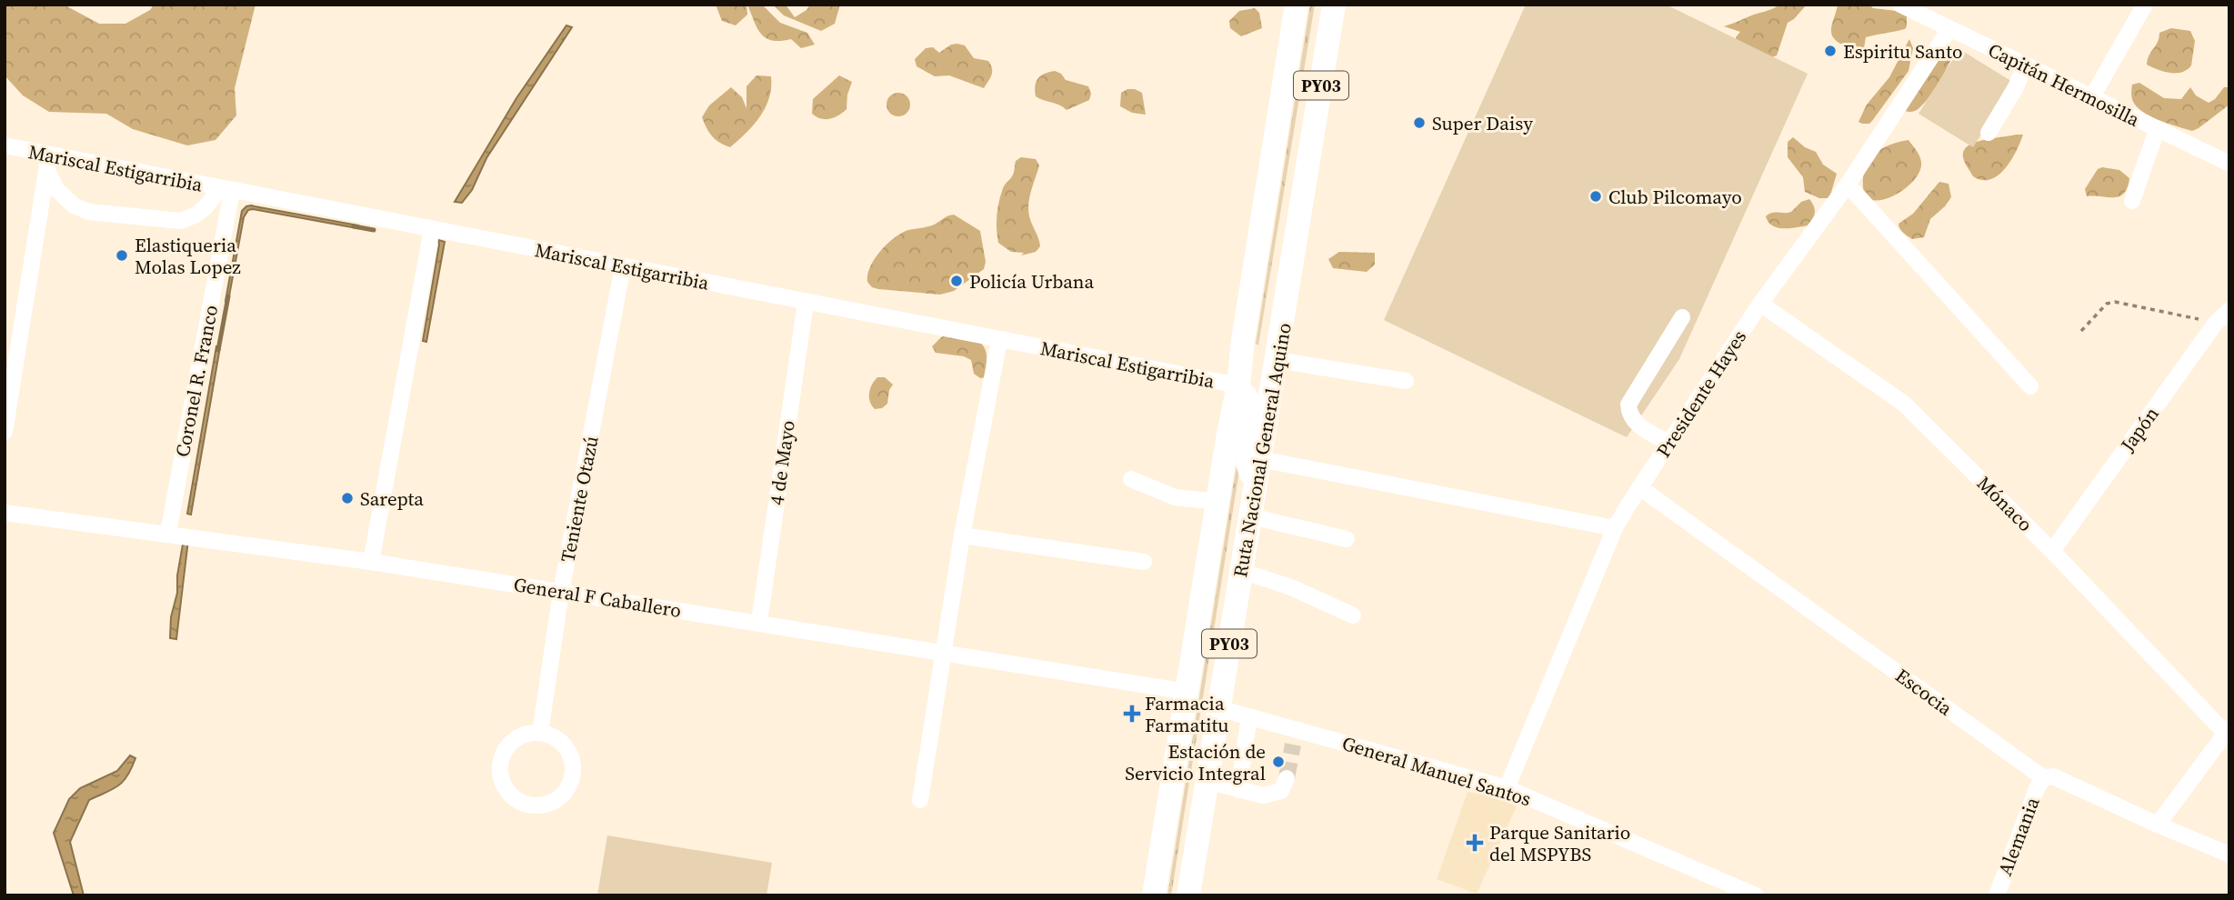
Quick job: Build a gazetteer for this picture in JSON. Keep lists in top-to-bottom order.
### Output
{
  "streets": {
    "highway": ["PY03", "Ruta Nacional General Aquino"],
    "street": [
      "Capitán Hermosilla",
      "Mariscal Estigarribia",
      "Coronel R. Franco",
      "Presidente Hayes",
      "Japón",
      "4 de Mayo",
      "Teniente Otazú",
      "Mónaco",
      "General F Caballero",
      "Escocia",
      "General Manuel Santos",
      "Alemania"
    ]
  },
  "crossings": [
    ["Capitán Hermosilla", "Presidente Hayes"],
    ["Mariscal Estigarribia", "Coronel R. Franco"],
    ["Mariscal Estigarribia", "Ruta Nacional General Aquino"],
    ["Mariscal Estigarribia", "4 de Mayo"],
    ["Mariscal Estigarribia", "Teniente Otazú"],
    ["Coronel R. Franco", "General F Caballero"],
    ["Presidente Hayes", "Mónaco"],
    ["Presidente Hayes", "Escocia"],
    ["Presidente Hayes", "General Manuel Santos"],
    ["Japón", "Mónaco"],
    ["Ruta Nacional General Aquino", "General F Caballero"],
    ["Ruta Nacional General Aquino", "General Manuel Santos"],
    ["4 de Mayo", "General F Caballero"],
    ["Teniente Otazú", "General F Caballero"],
    ["Escocia", "Alemania"]
  ],
  "places": {
    "other": [
      "Espiritu Santo",
      "Super Daisy",
      "Club Pilcomayo",
      "Elastiqueria Molas Lopez",
      "Policía Urbana",
      "Sarepta",
      "Estación de Servicio Integral"
    ],
    "health": ["Farmacia Farmatitu", "Parque Sanitario del MSPYBS"]
  }
}
